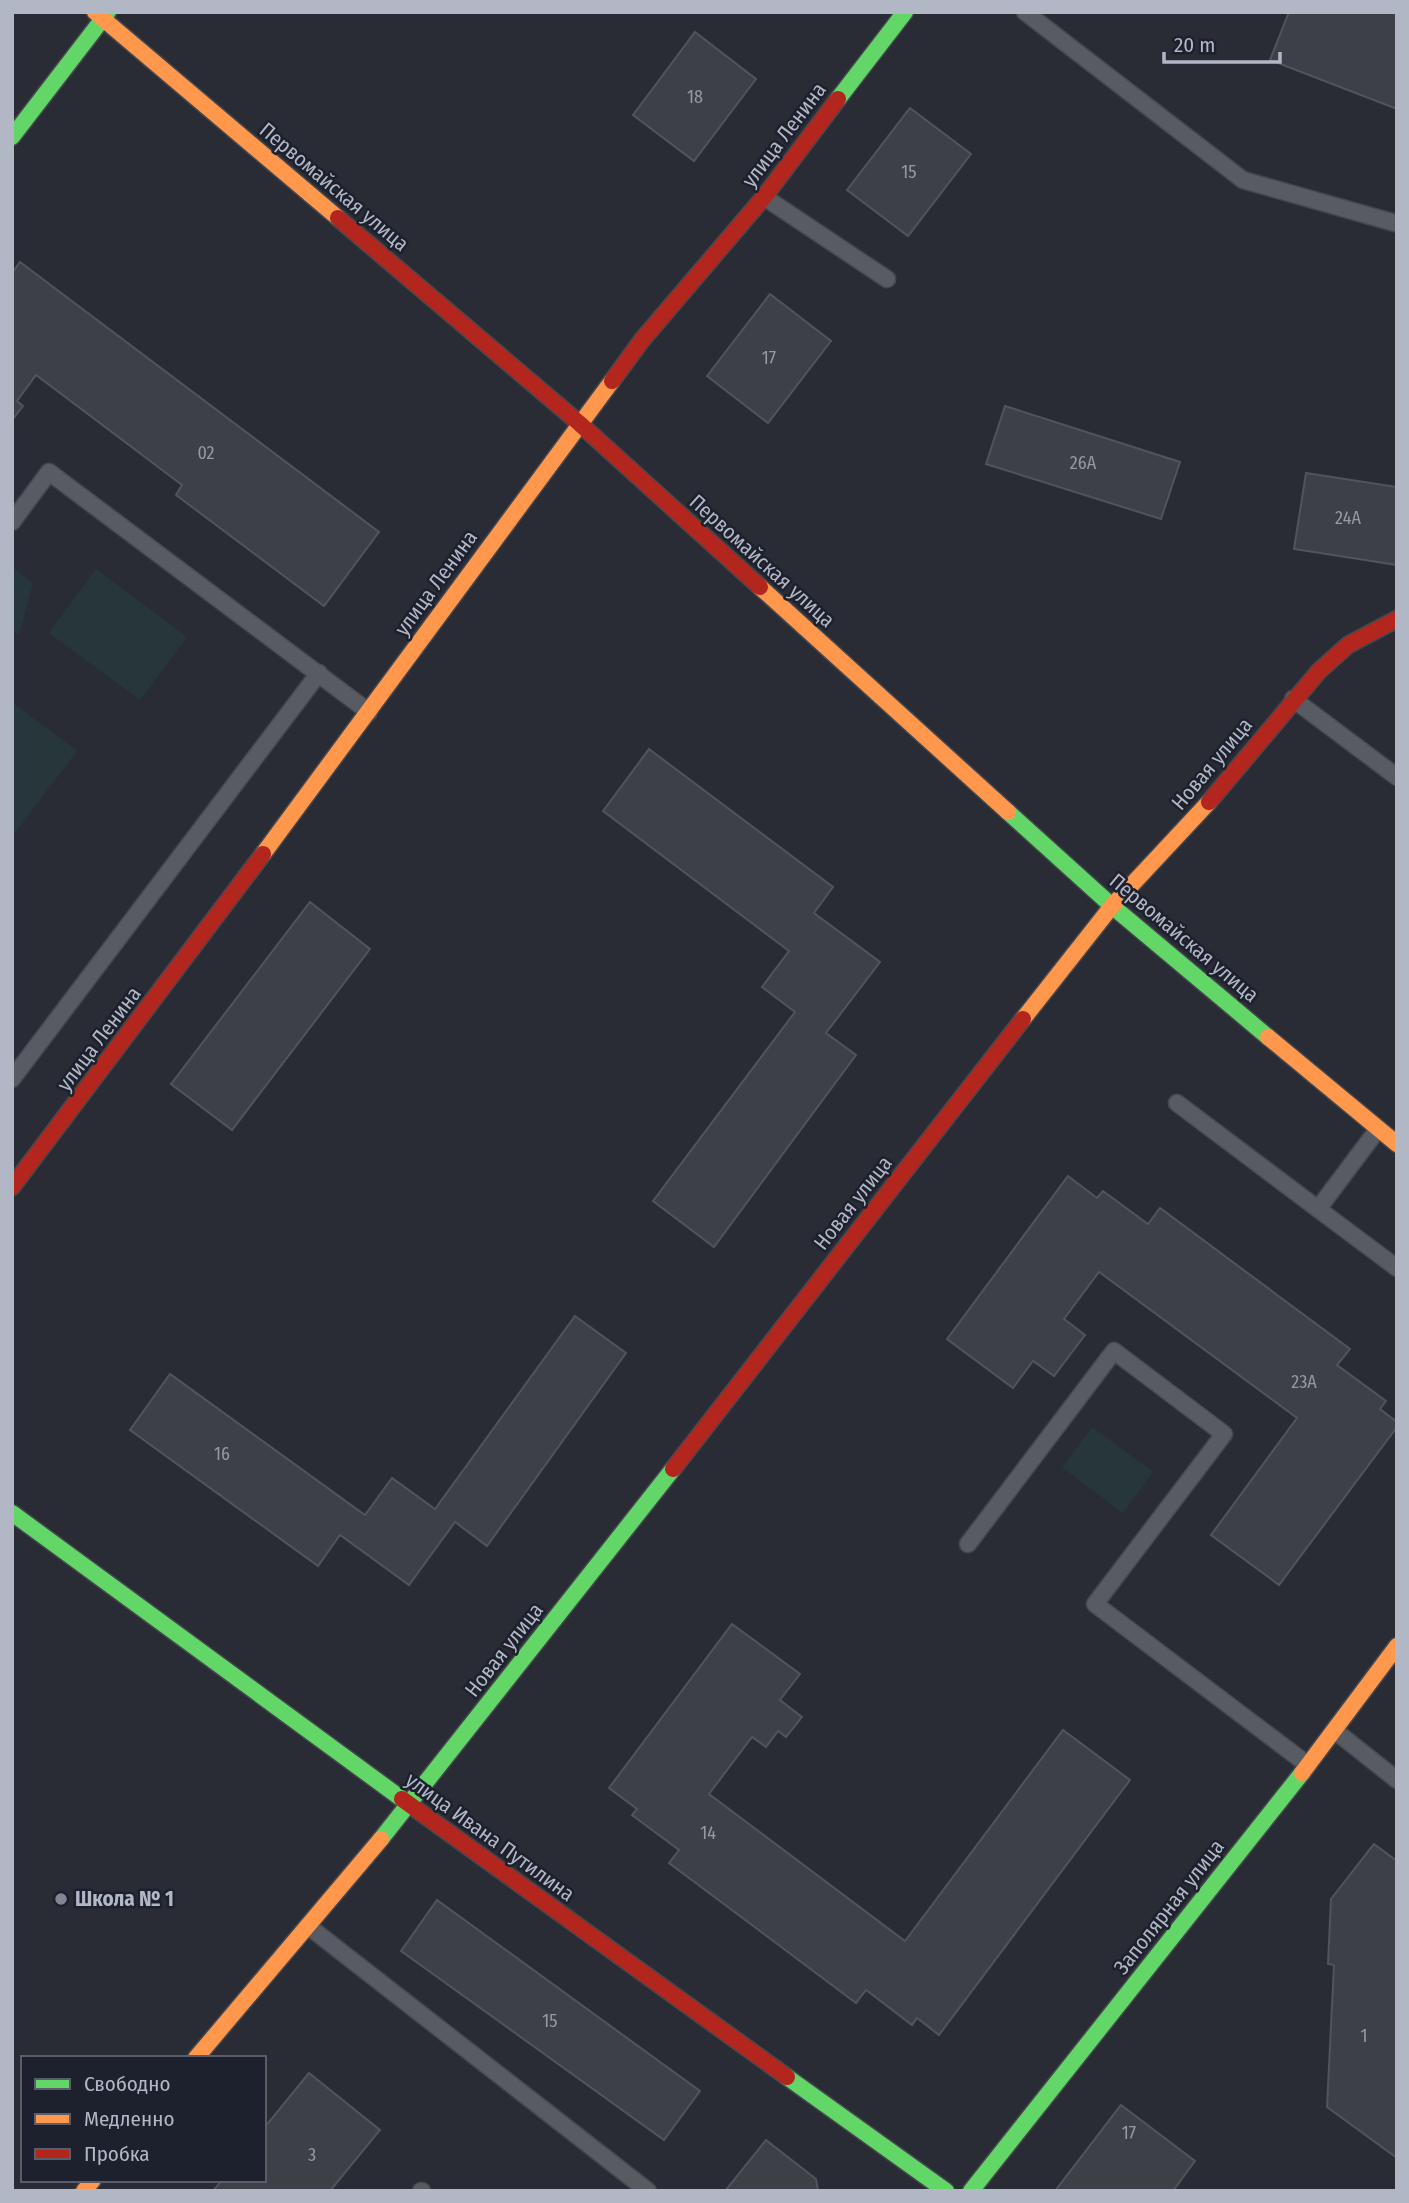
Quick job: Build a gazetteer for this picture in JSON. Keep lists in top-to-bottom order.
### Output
{
  "streets": {
    "street": [
      "улица Ленина",
      "Первомайская улица",
      "Новая улица",
      "улица Ивана Путилина",
      "Заполярная улица"
    ]
  },
  "crossings": [
    ["улица Ленина", "Первомайская улица"],
    ["Первомайская улица", "Новая улица"],
    ["Новая улица", "улица Ивана Путилина"]
  ],
  "places": ["Школа № 1"],
  "house_numbers": [
    "18",
    "15",
    "17",
    "02",
    "26А",
    "24А",
    "23А",
    "16",
    "14",
    "15",
    "1",
    "17",
    "3"
  ],
  "legend": ["Свободно", "Медленно", "Пробка"],
  "scale_bar": "20 m"
}
